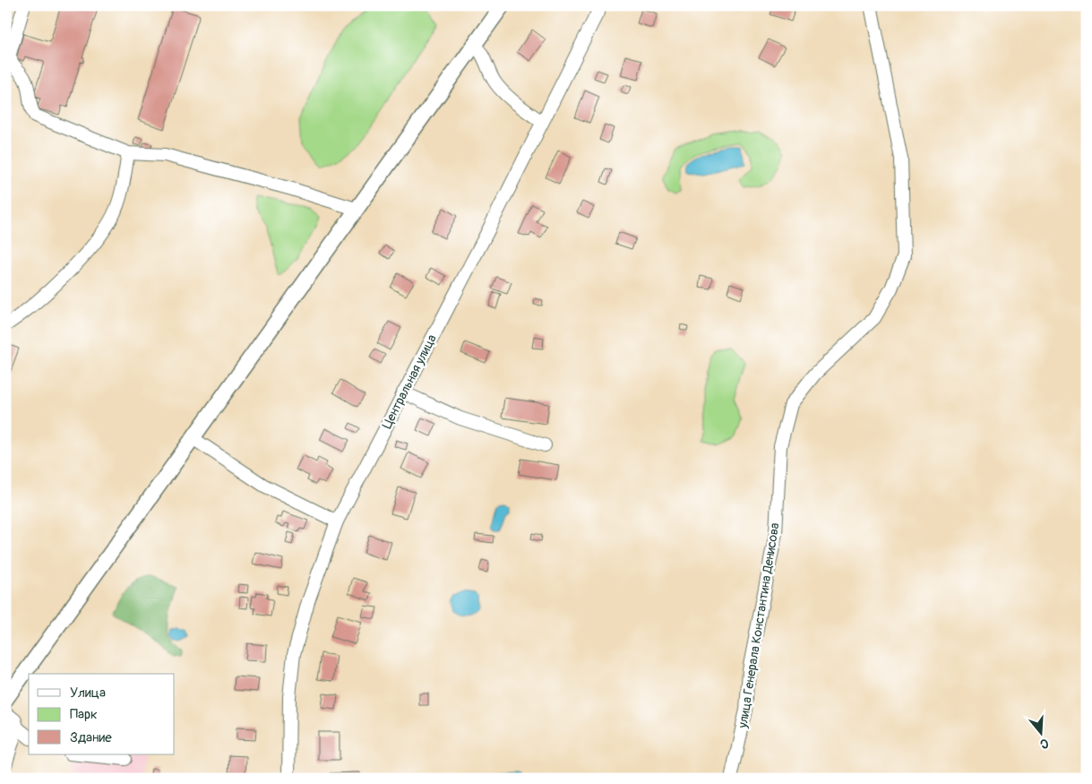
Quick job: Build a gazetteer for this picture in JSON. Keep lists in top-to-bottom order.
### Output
{
  "streets": {
    "street": ["Центральная улица", "улица Генерала Константина Денисова"]
  },
  "legend": ["Улица", "Парк", "Здание"],
  "north": "bottom"
}
